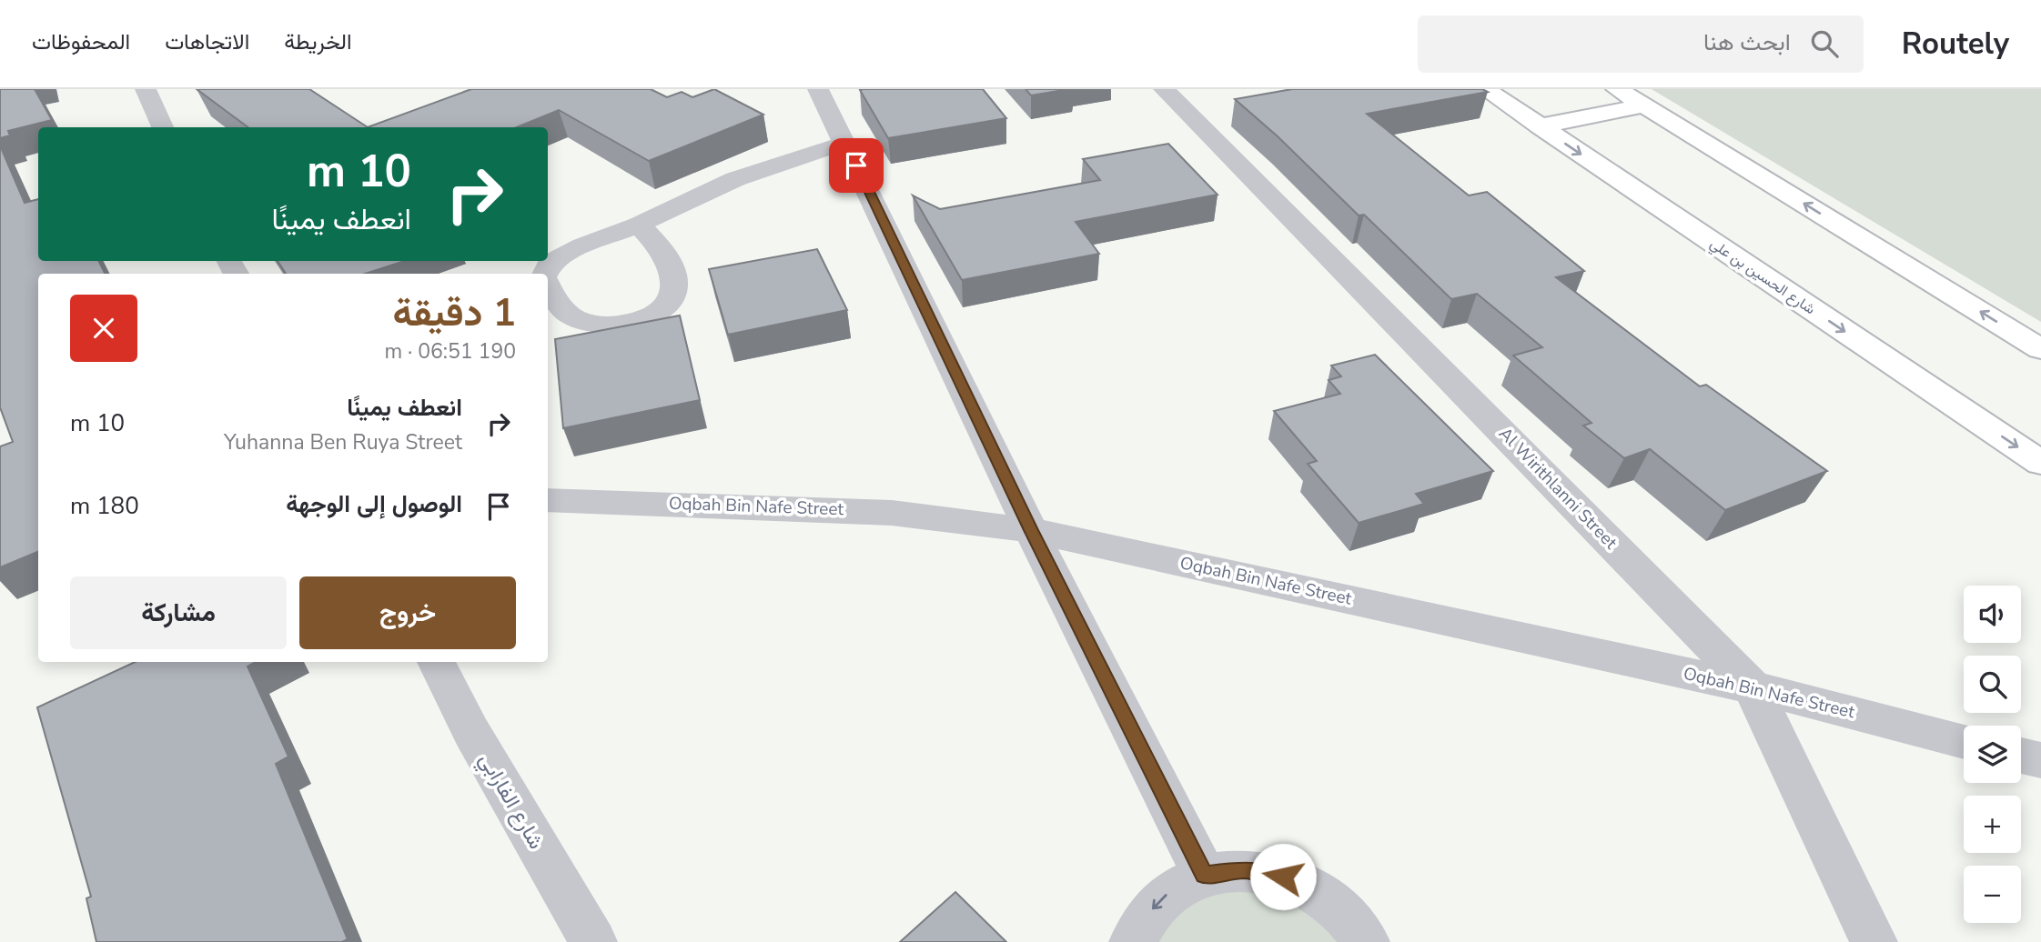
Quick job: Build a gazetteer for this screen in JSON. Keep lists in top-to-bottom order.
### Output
{
  "streets": {
    "highway": ["شارع الحسين بن علي"],
    "street": ["Al Wirithlanni Street", "Oqbah Bin Nafe Street", "شارع الفارابي"]
  },
  "crossings": [
    ["Al Wirithlanni Street", "Oqbah Bin Nafe Street"]
  ],
  "page": {
    "header": "Routely",
    "search": "ابحث هنا",
    "nav": ["الخريطة", "الاتجاهات", "المحفوظات"],
    "turn": ["10 m", "انعطف يمينًا"],
    "heading": ["1 دقيقة", "190 m · 06:51"],
    "list": [
      {
        "name": "انعطف يمينًا",
        "note": "Yuhanna Ben Ruya Street",
        "value": "10 m"
      },
      {
        "name": "الوصول إلى الوجهة",
        "value": "180 m"
      }
    ],
    "buttons": ["خروج", "مشاركة"],
    "map_buttons": ["+", "−"]
  }
}
